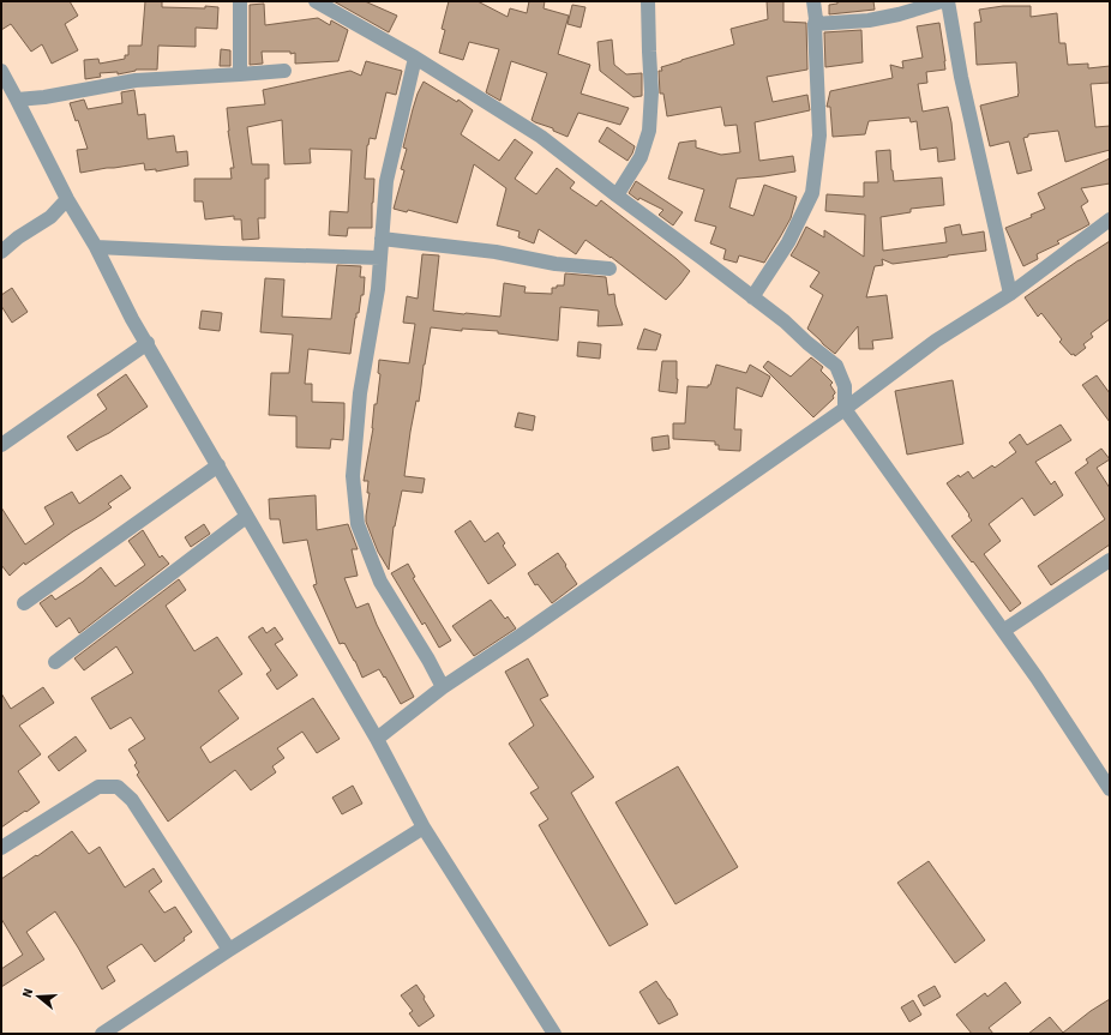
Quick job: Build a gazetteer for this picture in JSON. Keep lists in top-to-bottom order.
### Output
{
  "north": "left"
}
